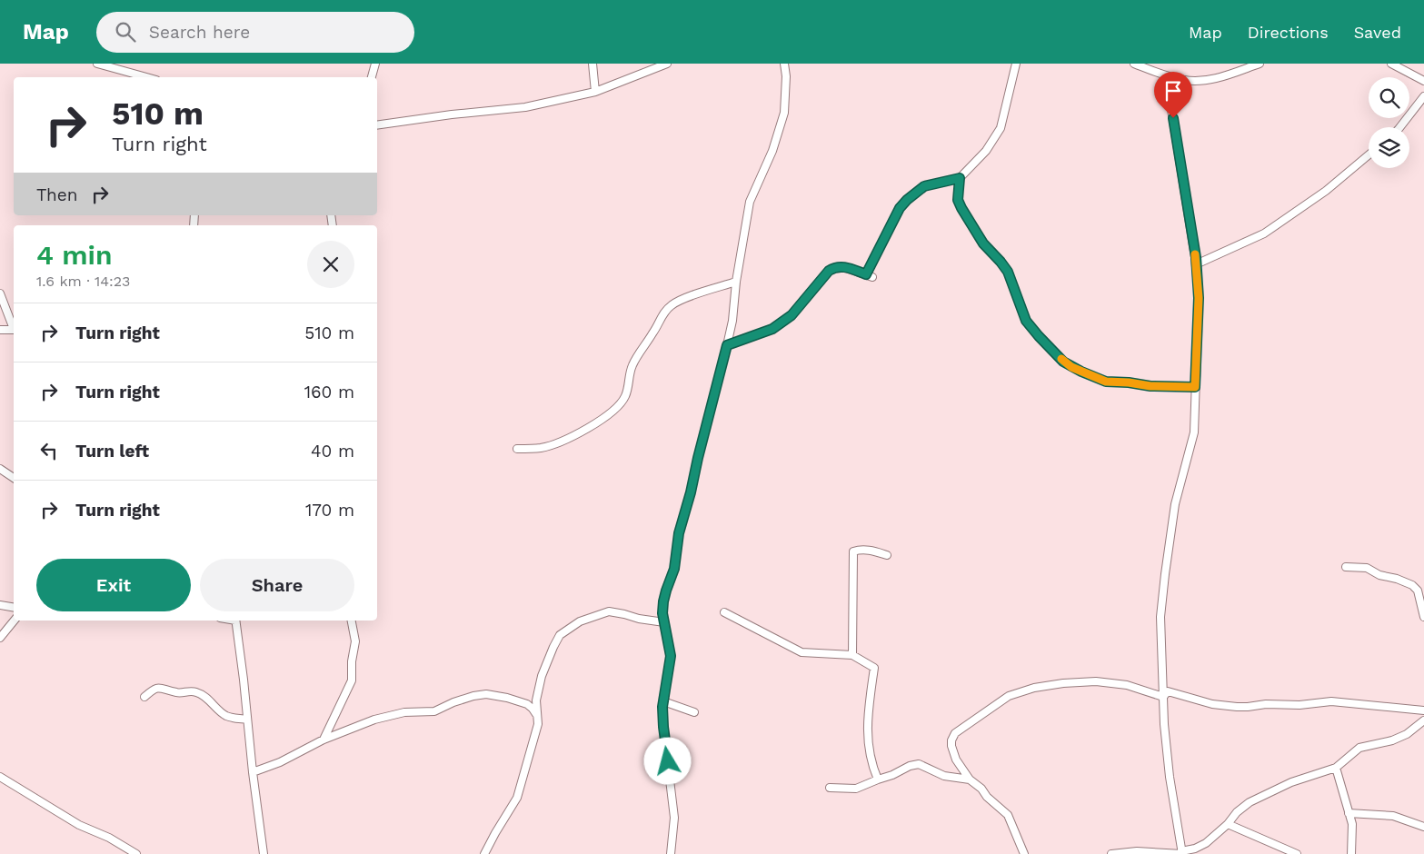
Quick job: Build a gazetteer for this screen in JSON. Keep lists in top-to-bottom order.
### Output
{
  "page": {
    "header": "Map",
    "search": "Search here",
    "nav": ["Map", "Directions", "Saved"],
    "turn": ["510 m", "Turn right"],
    "then": "Then",
    "heading": ["4 min", "1.6 km · 14:23"],
    "list": [
      {
        "name": "Turn right",
        "value": "510 m"
      },
      {
        "name": "Turn right",
        "value": "160 m"
      },
      {
        "name": "Turn left",
        "value": "40 m"
      },
      {
        "name": "Turn right",
        "value": "170 m"
      }
    ],
    "buttons": ["Exit", "Share"]
  }
}
